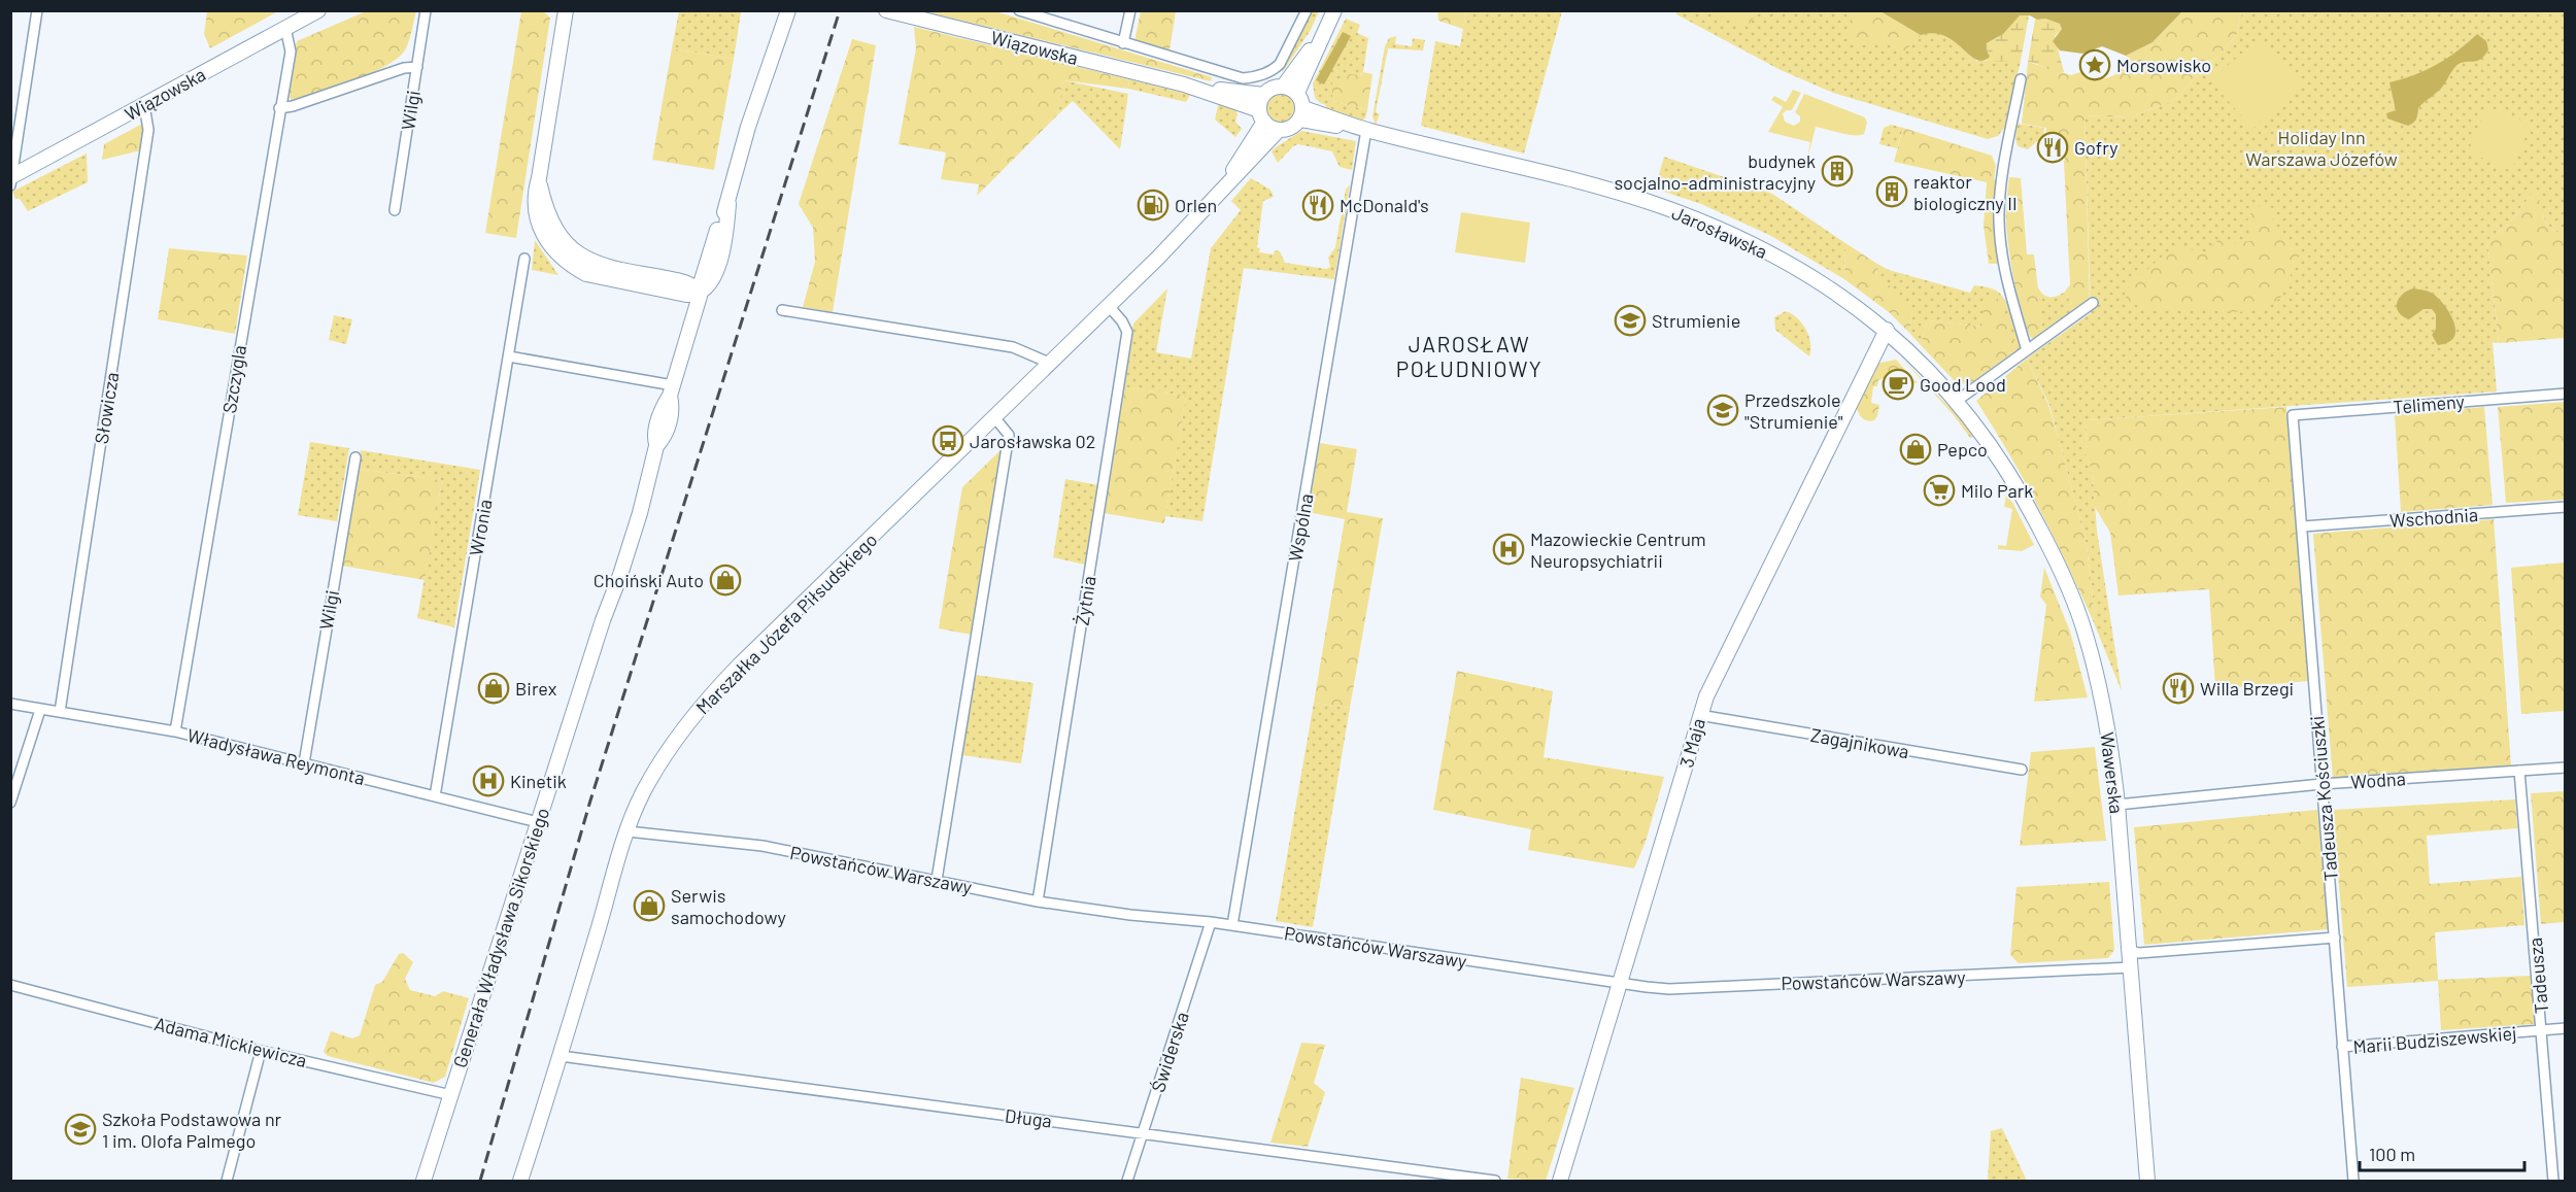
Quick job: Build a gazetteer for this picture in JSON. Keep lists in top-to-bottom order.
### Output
{
  "streets": {
    "main road": [
      "Wiązowska",
      "Jarosławska",
      "Marszałka Józefa Piłsudskiego",
      "3 Maja",
      "Wawerska",
      "Generała Władysława Sikorskiego"
    ],
    "street": [
      "Wilgi",
      "Szczygla",
      "Telimeny",
      "Słowicza",
      "Wschodnia",
      "Wronia",
      "Wspólna",
      "Żytnia",
      "Zagajnikowa",
      "Władysława Reymonta",
      "Wodna",
      "Tadeusza Kościuszki",
      "Powstańców Warszawy",
      "Tadeusza",
      "Marii Budziszewskiej",
      "Adama Mickiewicza",
      "Świderska",
      "Długa"
    ]
  },
  "crossings": [
    ["Wiązowska", "Jarosławska"],
    ["Wiązowska", "Szczygla"],
    ["Wiązowska", "Słowicza"],
    ["Wiązowska", "Marszałka Józefa Piłsudskiego"],
    ["Wilgi", "Władysława Reymonta"],
    ["Jarosławska", "Wspólna"],
    ["Jarosławska", "Marszałka Józefa Piłsudskiego"],
    ["Jarosławska", "3 Maja"],
    ["Jarosławska", "Wawerska"],
    ["Szczygla", "Władysława Reymonta"],
    ["Telimeny", "Tadeusza Kościuszki"],
    ["Słowicza", "Władysława Reymonta"],
    ["Wschodnia", "Tadeusza Kościuszki"],
    ["Wronia", "Władysława Reymonta"],
    ["Wspólna", "Powstańców Warszawy"],
    ["Żytnia", "Marszałka Józefa Piłsudskiego"],
    ["Żytnia", "Powstańców Warszawy"],
    ["Marszałka Józefa Piłsudskiego", "Powstańców Warszawy"],
    ["Marszałka Józefa Piłsudskiego", "Długa"],
    ["3 Maja", "Zagajnikowa"],
    ["3 Maja", "Powstańców Warszawy"],
    ["Władysława Reymonta", "Generała Władysława Sikorskiego"],
    ["Wawerska", "Wodna"],
    ["Wawerska", "Powstańców Warszawy"],
    ["Wodna", "Tadeusza Kościuszki"],
    ["Wodna", "Tadeusza"],
    ["Tadeusza Kościuszki", "Marii Budziszewskiej"],
    ["Powstańców Warszawy", "Świderska"],
    ["Generała Władysława Sikorskiego", "Adama Mickiewicza"],
    ["Tadeusza", "Marii Budziszewskiej"],
    ["Świderska", "Długa"]
  ],
  "districts": ["JAROSŁAW POŁUDNIOWY"],
  "parks": ["Holiday Inn Warszawa Józefów"],
  "places": {
    "place": ["Morsowisko"],
    "restaurant": ["Gofry", "McDonald's", "Willa Brzegi"],
    "building": ["budynek socjalno-administracyjny", "reaktor biologiczny II"],
    "fuel station": ["Orlen"],
    "school or university": ["Strumienie", "Przedszkole \"Strumienie\"", "Szkoła Podstawowa nr 1 im. Olofa Palmego"],
    "cafe": ["Good Lood"],
    "bus stop": ["Jarosławska 02"],
    "shop": [
      "Pepco",
      "Choiński Auto",
      "Birex",
      "Serwis samochodowy"
    ],
    "supermarket": ["Milo Park"],
    "hospital": ["Mazowieckie Centrum Neuropsychiatrii", "Kinetik"]
  },
  "scale_bar": "100 m"
}
